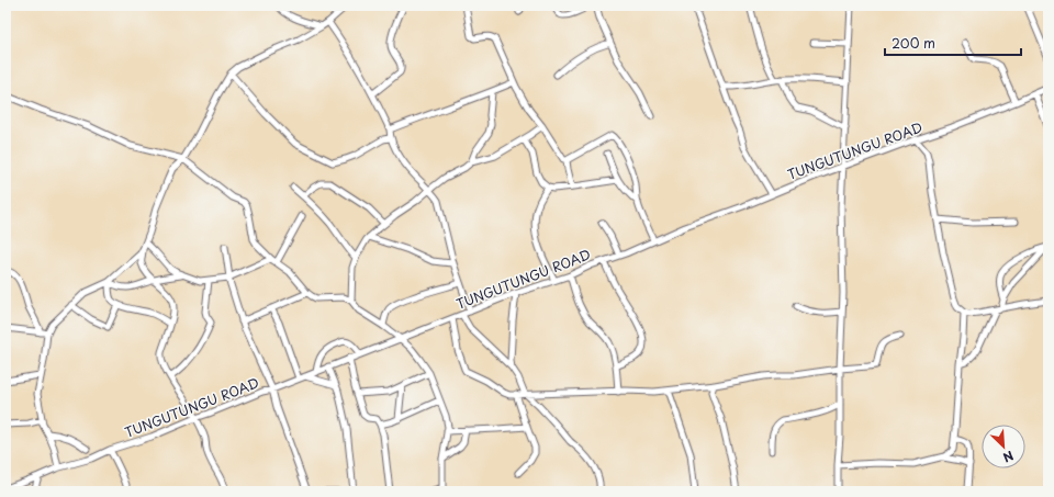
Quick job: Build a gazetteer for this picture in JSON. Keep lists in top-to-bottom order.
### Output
{
  "streets": {
    "street": ["TUNGUTUNGU ROAD"]
  },
  "scale_bar": "200 m",
  "north": "bottom right"
}
